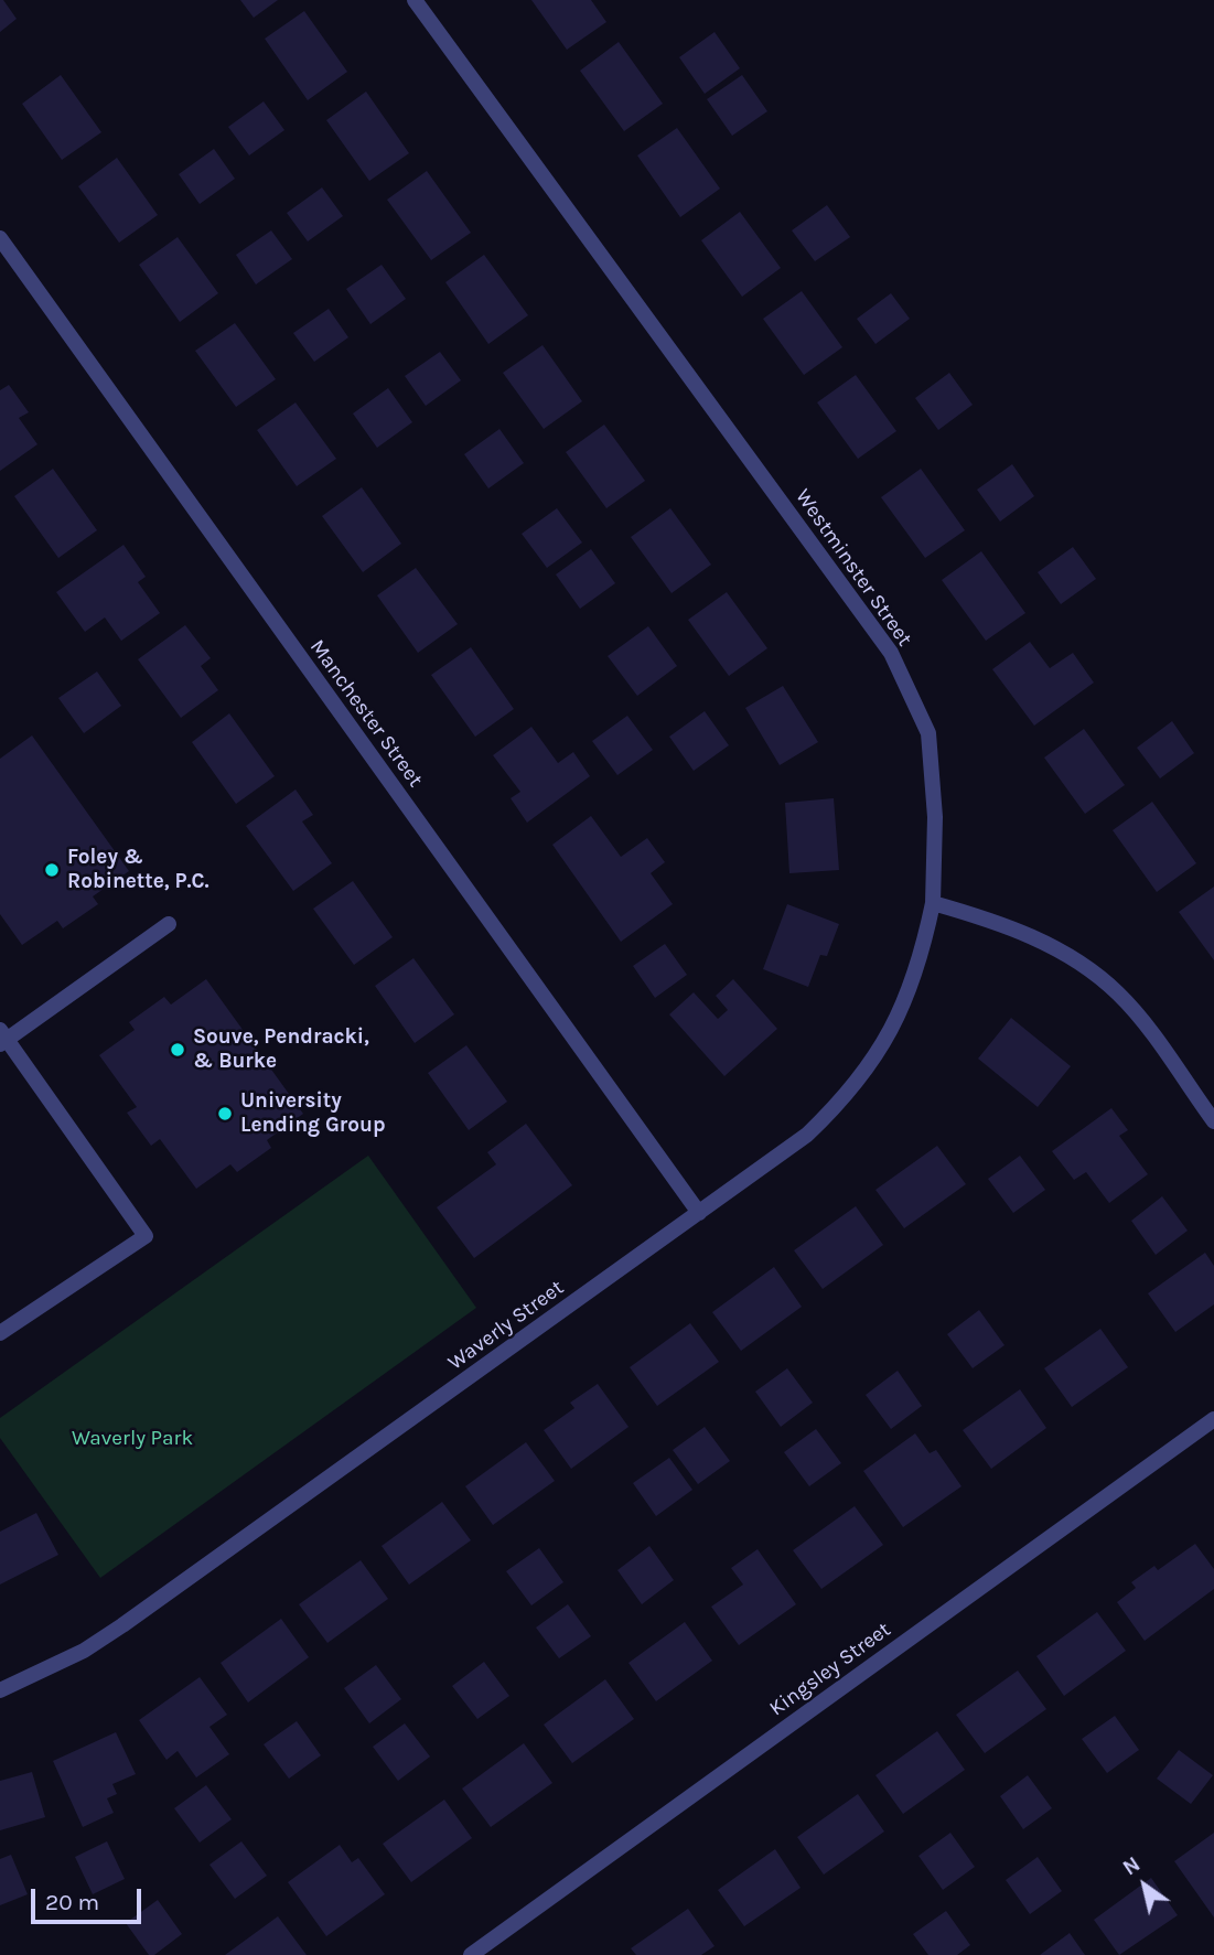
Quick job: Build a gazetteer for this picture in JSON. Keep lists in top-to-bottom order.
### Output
{
  "streets": {
    "street": [
      "Westminster Street",
      "Manchester Street",
      "Waverly Street",
      "Kingsley Street"
    ]
  },
  "crossings": [
    ["Westminster Street", "Waverly Street"],
    ["Manchester Street", "Waverly Street"]
  ],
  "parks": ["Waverly Park"],
  "places": ["Foley & Robinette, P.C.", "Souve, Pendracki, & Burke", "University Lending Group"],
  "scale_bar": "20 m",
  "north": "top left"
}
